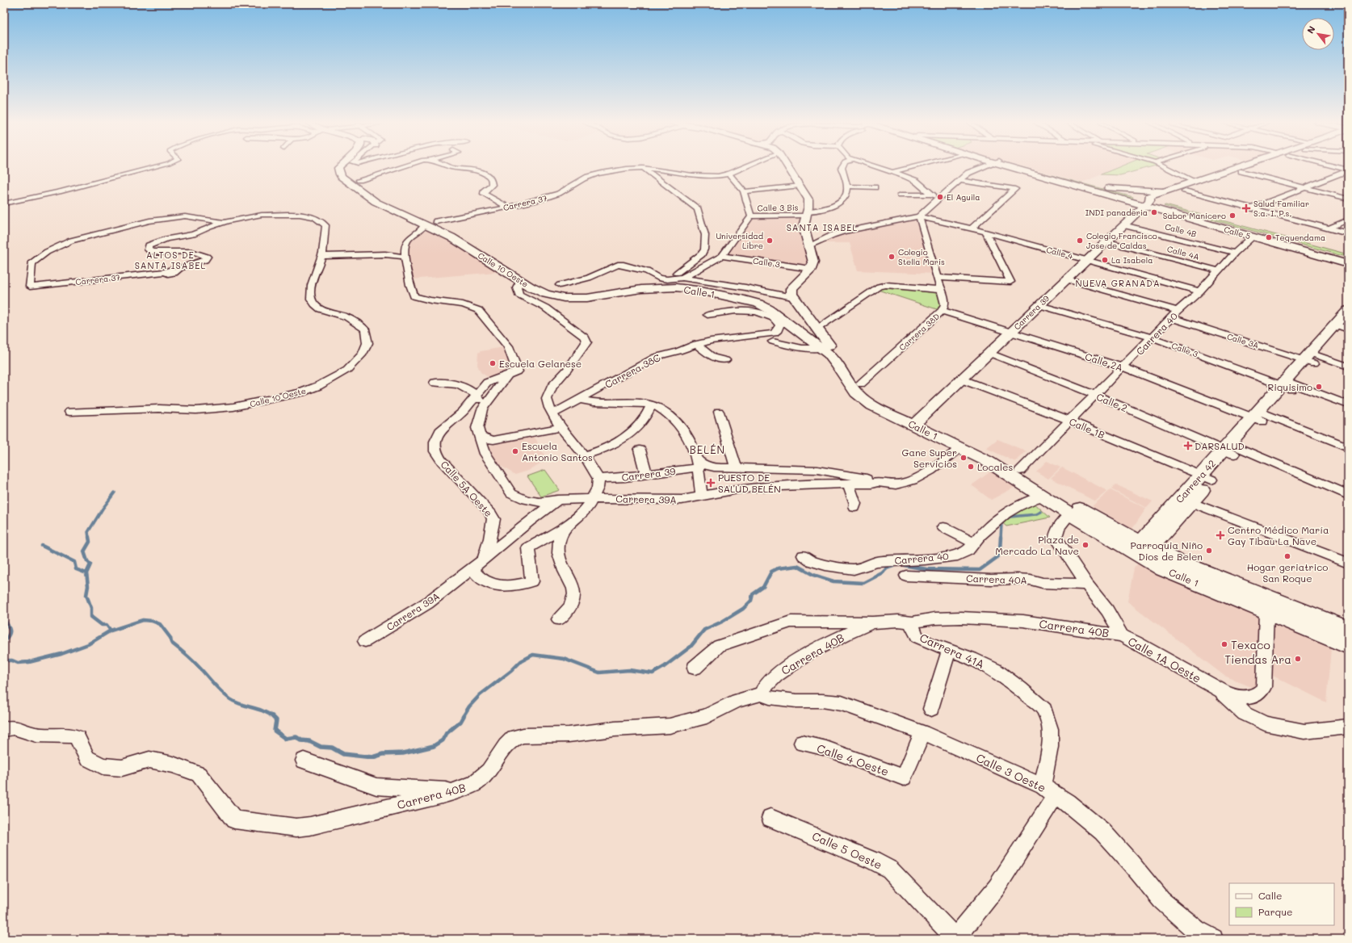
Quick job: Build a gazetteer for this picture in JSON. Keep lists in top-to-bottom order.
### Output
{
  "streets": {
    "main road": [
      "Calle 5",
      "Calle 10 Oeste",
      "Calle 1",
      "Carrera 39",
      "Carrera 42"
    ],
    "street": [
      "Carrera 37",
      "Calle 3 Bis",
      "Calle 4B",
      "Calle 4",
      "Calle 4A",
      "Calle 3",
      "Carrera 38D",
      "Carrera 40",
      "Calle 3A",
      "Calle 2A",
      "Carrera 38C",
      "Calle 2",
      "Calle 1B",
      "Calle 5A Oeste",
      "Carrera 39A",
      "Carrera 40A",
      "Carrera 40B",
      "Carrera 41A",
      "Calle 1A Oeste",
      "Calle 4 Oeste",
      "Calle 3 Oeste",
      "Calle 5 Oeste"
    ]
  },
  "crossings": [
    ["Carrera 37", "Calle 10 Oeste"],
    ["Calle 4B", "Carrera 39"],
    ["Calle 4B", "Carrera 40"],
    ["Calle 5", "Carrera 39"],
    ["Calle 5", "Carrera 40"],
    ["Calle 4", "Carrera 39"],
    ["Calle 4", "Carrera 38D"],
    ["Calle 4", "Carrera 40"],
    ["Calle 4A", "Carrera 39"],
    ["Calle 4A", "Carrera 40"],
    ["Calle 3", "Carrera 39"],
    ["Calle 3", "Carrera 40"],
    ["Calle 3", "Carrera 42"],
    ["Calle 10 Oeste", "Calle 1"],
    ["Calle 1", "Carrera 39"],
    ["Calle 1", "Carrera 38D"],
    ["Calle 1", "Carrera 40"],
    ["Calle 1", "Carrera 38C"],
    ["Calle 1", "Carrera 42"],
    ["Calle 1", "Carrera 39A"],
    ["Calle 1", "Calle 1A Oeste"],
    ["Carrera 39", "Calle 3A"],
    ["Carrera 39", "Calle 2A"],
    ["Carrera 39", "Calle 2"],
    ["Carrera 39", "Calle 1B"],
    ["Carrera 38D", "Calle 2A"],
    ["Carrera 40", "Calle 3A"],
    ["Carrera 40", "Calle 2A"],
    ["Carrera 40", "Calle 2"],
    ["Carrera 40", "Calle 1B"],
    ["Calle 3A", "Carrera 42"],
    ["Calle 2A", "Carrera 42"],
    ["Calle 2", "Carrera 42"],
    ["Calle 1B", "Carrera 42"],
    ["Calle 5A Oeste", "Carrera 39A"],
    ["Carrera 40A", "Calle 1A Oeste"],
    ["Carrera 40B", "Carrera 41A"],
    ["Carrera 40B", "Calle 1A Oeste"],
    ["Carrera 40B", "Calle 3 Oeste"],
    ["Carrera 41A", "Calle 3 Oeste"],
    ["Carrera 41A", "Calle 5 Oeste"],
    ["Calle 4 Oeste", "Calle 3 Oeste"]
  ],
  "districts": [
    "SANTA ISABEL",
    "ALTOS DE SANTA ISABEL",
    "NUEVA GRANADA",
    "BELÉN"
  ],
  "places": {
    "other": [
      "El Aguila",
      "INDI panaderia",
      "Sabor Manicero",
      "Tequendama",
      "Universidad Libre",
      "Colegio Francisco Jose de Caldas",
      "Colegio Stella Maris",
      "La Isabela",
      "Escuela Gelanese",
      "Riquisimo",
      "Escuela Antonio Santos",
      "Gane Super Servicios",
      "Locales",
      "Plaza de Mercado La Nave",
      "Parroquia Niño Dios de Belen",
      "Hogar geriatrico San Roque",
      "Texaco",
      "Tiendas Ara"
    ],
    "health": [
      "Salud Familiar S.a. I. P.s.",
      "DARSALUD",
      "PUESTO DE SALUD BELÉN",
      "Centro Médico María Gay Tibau La Nave"
    ]
  },
  "legend": ["Calle", "Parque"],
  "north": "top left"
}
